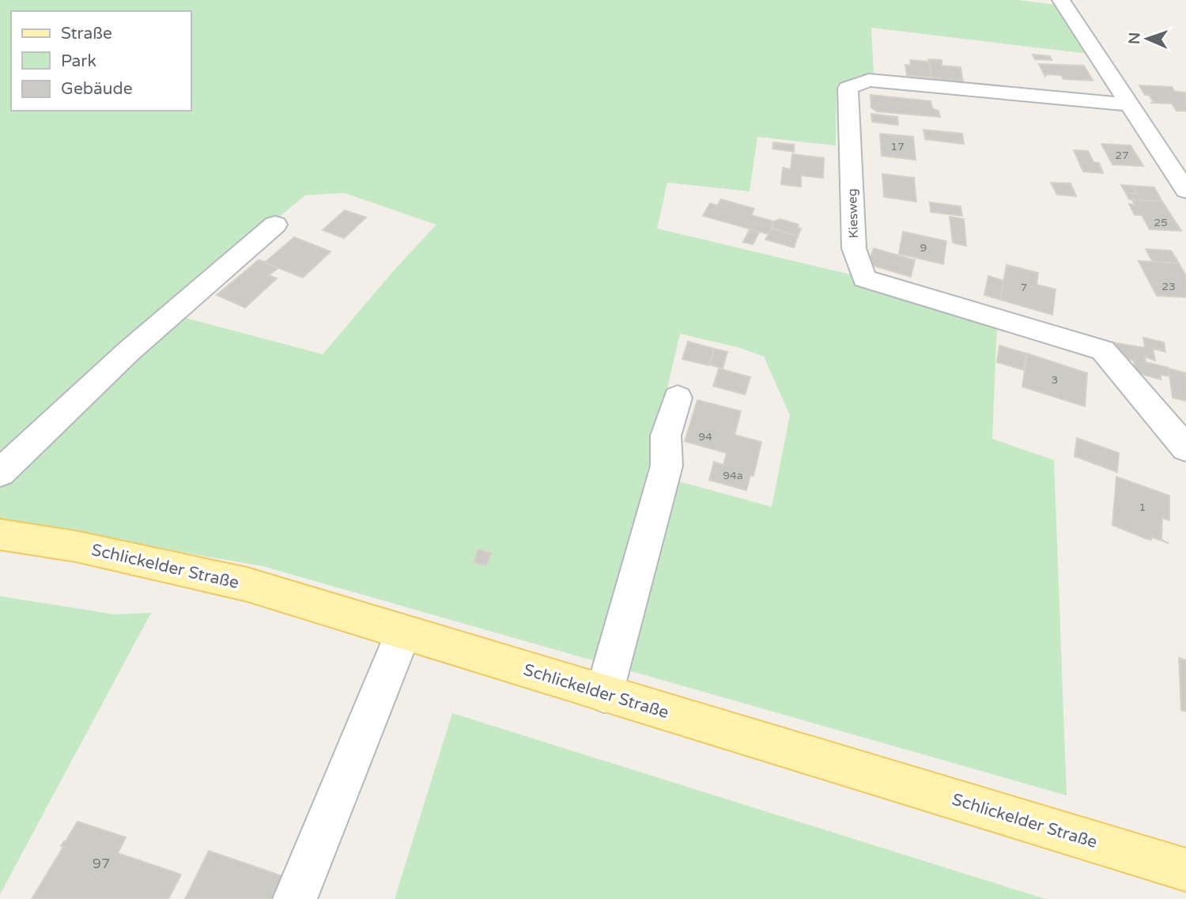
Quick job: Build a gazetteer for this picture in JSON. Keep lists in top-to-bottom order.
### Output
{
  "streets": {
    "main road": ["Schlickelder Straße"],
    "street": ["Kiesweg"]
  },
  "house_numbers": [
    "17",
    "27",
    "25",
    "9",
    "23",
    "7",
    "3",
    "94",
    "94a",
    "1",
    "97"
  ],
  "legend": ["Straße", "Park", "Gebäude"],
  "north": "left"
}
